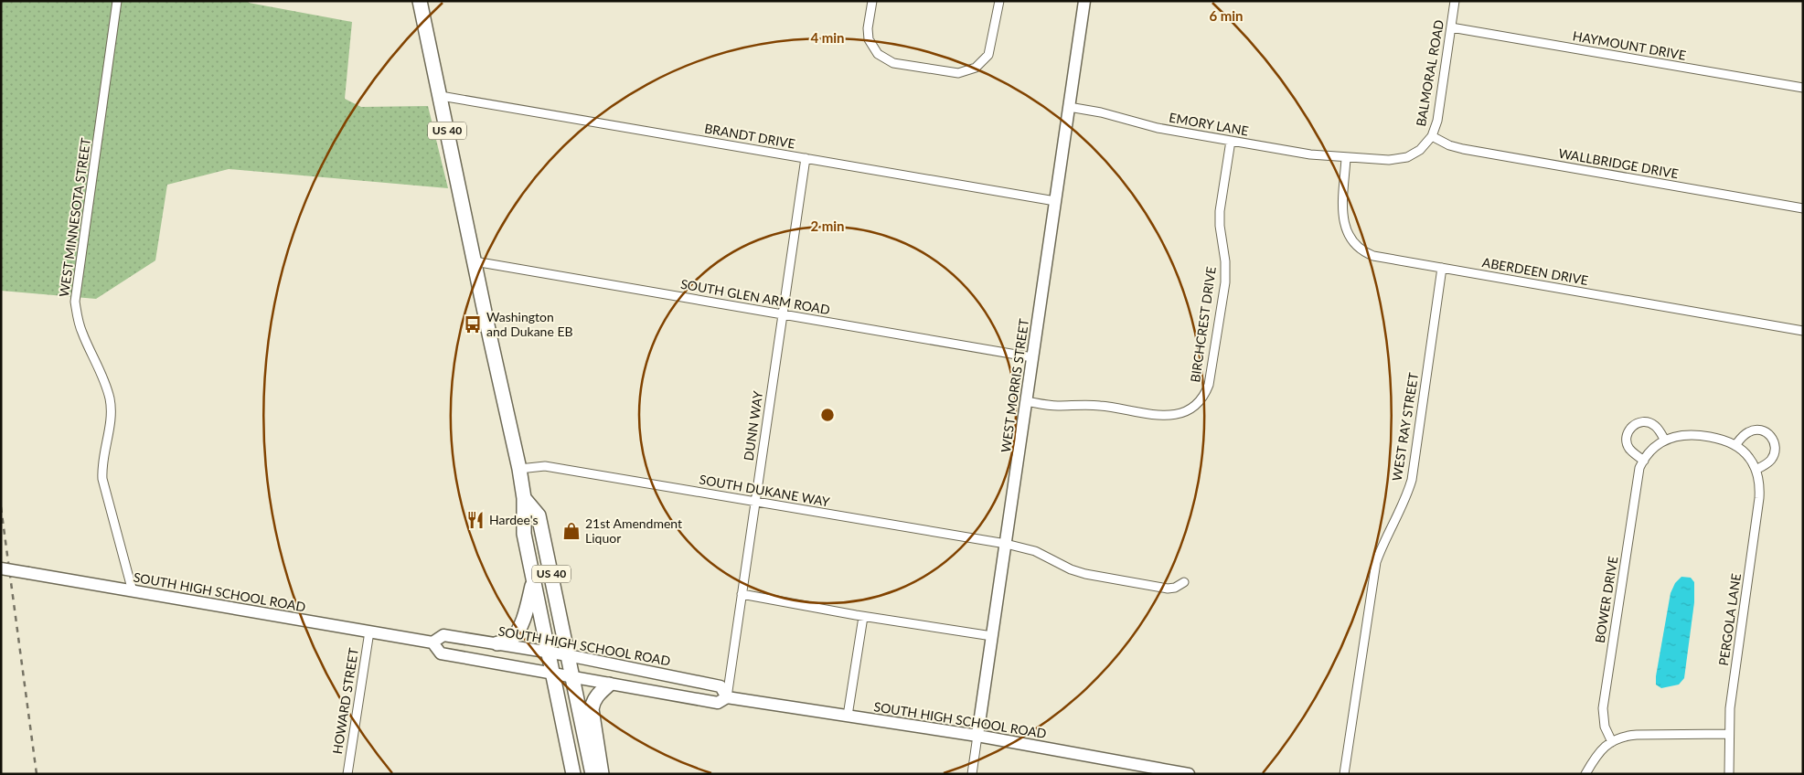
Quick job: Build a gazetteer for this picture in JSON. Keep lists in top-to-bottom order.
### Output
{
  "streets": {
    "main road": ["US 40"],
    "street": [
      "HAYMOUNT DRIVE",
      "BALMORAL ROAD",
      "EMORY LANE",
      "BRANDT DRIVE",
      "WALLBRIDGE DRIVE",
      "WEST MINNESOTA STREET",
      "ABERDEEN DRIVE",
      "SOUTH GLEN ARM ROAD",
      "BIRCHCREST DRIVE",
      "WEST MORRIS STREET",
      "DUNN WAY",
      "WEST RAY STREET",
      "SOUTH DUKANE WAY",
      "SOUTH HIGH SCHOOL ROAD",
      "BOWER DRIVE",
      "PERGOLA LANE",
      "HOWARD STREET"
    ]
  },
  "crossings": [
    ["HAYMOUNT DRIVE", "BALMORAL ROAD"],
    ["BALMORAL ROAD", "EMORY LANE"],
    ["BALMORAL ROAD", "WALLBRIDGE DRIVE"],
    ["BALMORAL ROAD", "ABERDEEN DRIVE"],
    ["EMORY LANE", "ABERDEEN DRIVE"],
    ["EMORY LANE", "BIRCHCREST DRIVE"],
    ["EMORY LANE", "WEST MORRIS STREET"],
    ["US 40", "BRANDT DRIVE"],
    ["US 40", "SOUTH GLEN ARM ROAD"],
    ["US 40", "SOUTH DUKANE WAY"],
    ["US 40", "SOUTH HIGH SCHOOL ROAD"],
    ["BRANDT DRIVE", "WEST MORRIS STREET"],
    ["BRANDT DRIVE", "DUNN WAY"],
    ["WEST MINNESOTA STREET", "SOUTH HIGH SCHOOL ROAD"],
    ["ABERDEEN DRIVE", "WEST RAY STREET"],
    ["SOUTH GLEN ARM ROAD", "WEST MORRIS STREET"],
    ["SOUTH GLEN ARM ROAD", "DUNN WAY"],
    ["BIRCHCREST DRIVE", "WEST MORRIS STREET"],
    ["WEST MORRIS STREET", "SOUTH DUKANE WAY"],
    ["WEST MORRIS STREET", "SOUTH HIGH SCHOOL ROAD"],
    ["DUNN WAY", "SOUTH DUKANE WAY"],
    ["DUNN WAY", "SOUTH HIGH SCHOOL ROAD"],
    ["SOUTH HIGH SCHOOL ROAD", "HOWARD STREET"],
    ["BOWER DRIVE", "PERGOLA LANE"]
  ],
  "places": {
    "bus stop": ["Washington and Dukane EB"],
    "restaurant": ["Hardee's"],
    "shop": ["21st Amendment Liquor"]
  },
  "rings": ["6 min", "4 min", "2 min"]
}
